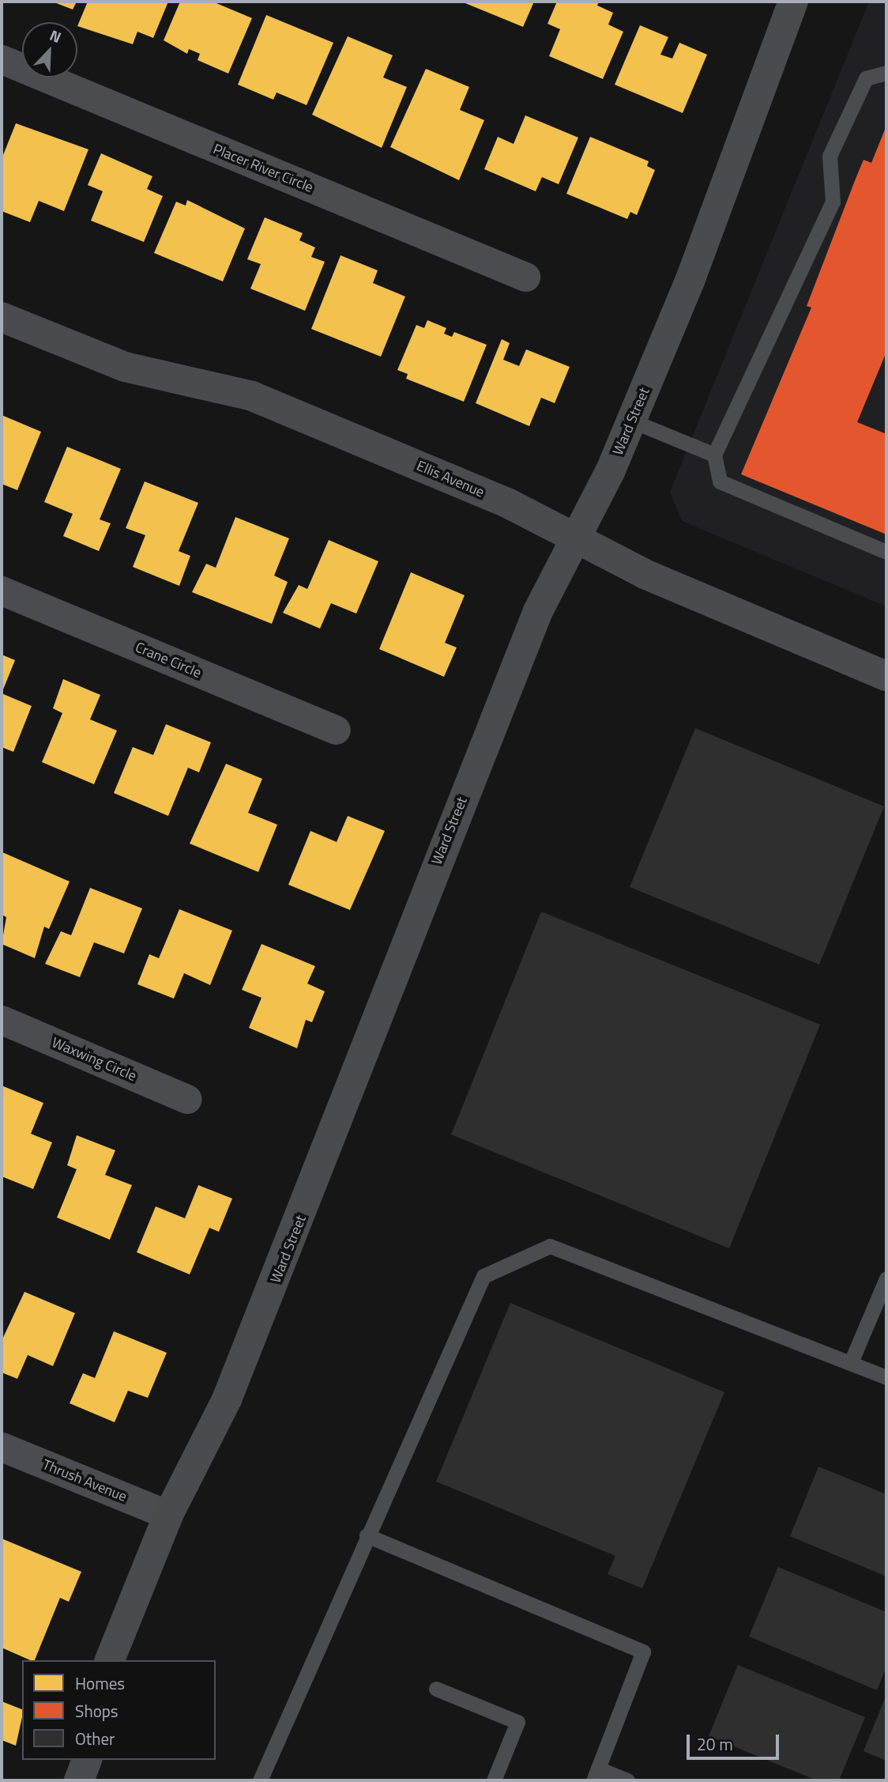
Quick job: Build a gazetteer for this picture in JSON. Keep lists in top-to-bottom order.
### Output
{
  "streets": {
    "street": [
      "Placer River Circle",
      "Ward Street",
      "Ellis Avenue",
      "Crane Circle",
      "Waxwing Circle",
      "Thrush Avenue"
    ]
  },
  "crossings": [
    ["Ward Street", "Ellis Avenue"],
    ["Ward Street", "Thrush Avenue"]
  ],
  "legend": ["Homes", "Shops", "Other"],
  "scale_bar": "20 m",
  "north": "top right"
}
